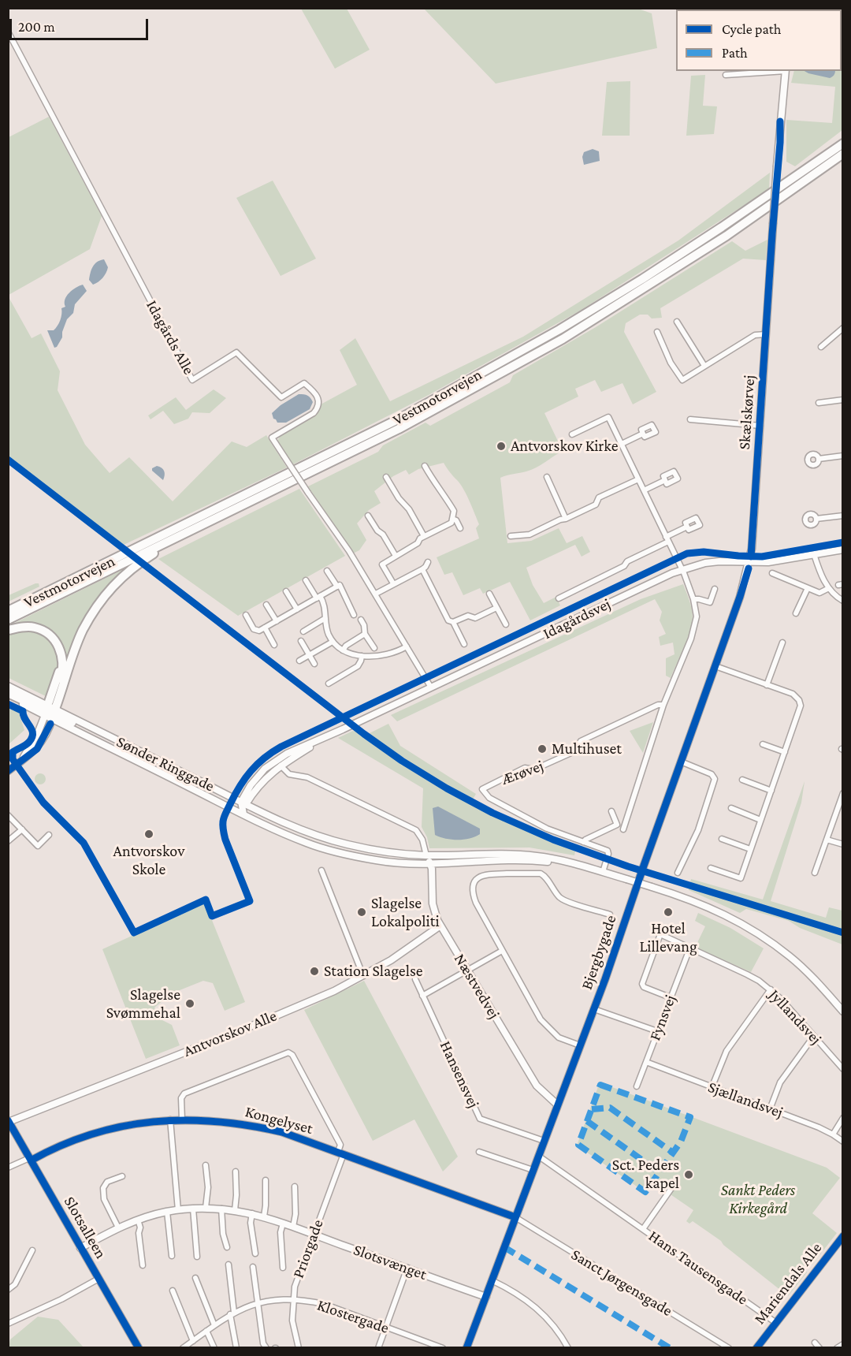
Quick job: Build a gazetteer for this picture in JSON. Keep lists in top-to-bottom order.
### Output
{
  "streets": {
    "highway": ["Vestmotorvejen"],
    "street": [
      "Idagårds Alle",
      "Skælskørvej",
      "Idagårdsvej",
      "Sønder Ringgade",
      "Ærøvej",
      "Bjergbygade",
      "Næstvedvej",
      "Jyllandsvej",
      "Fynsvej",
      "Antvorskov Alle",
      "Hansensvej",
      "Sjællandsvej",
      "Kongelyset",
      "Slotsalleen",
      "Priorgade",
      "Slotsvænget",
      "Hans Tausensgade",
      "Sanct Jørgensgade",
      "Mariendals Alle",
      "Klostergade"
    ]
  },
  "crossings": [
    ["Idagårds Alle", "Idagårdsvej"],
    ["Skælskørvej", "Idagårdsvej"],
    ["Skælskørvej", "Bjergbygade"],
    ["Idagårdsvej", "Sønder Ringgade"],
    ["Idagårdsvej", "Bjergbygade"],
    ["Sønder Ringgade", "Ærøvej"],
    ["Sønder Ringgade", "Næstvedvej"],
    ["Bjergbygade", "Næstvedvej"],
    ["Bjergbygade", "Hansensvej"],
    ["Bjergbygade", "Kongelyset"],
    ["Bjergbygade", "Slotsvænget"],
    ["Bjergbygade", "Hans Tausensgade"],
    ["Bjergbygade", "Sanct Jørgensgade"],
    ["Næstvedvej", "Antvorskov Alle"],
    ["Jyllandsvej", "Fynsvej"],
    ["Fynsvej", "Sjællandsvej"],
    ["Antvorskov Alle", "Slotsalleen"],
    ["Kongelyset", "Slotsalleen"],
    ["Kongelyset", "Priorgade"],
    ["Kongelyset", "Sanct Jørgensgade"],
    ["Slotsalleen", "Slotsvænget"],
    ["Priorgade", "Slotsvænget"],
    ["Priorgade", "Klostergade"],
    ["Hans Tausensgade", "Mariendals Alle"]
  ],
  "parks": ["Sankt Peders Kirkegård"],
  "places": [
    "Antvorskov Kirke",
    "Multihuset",
    "Antvorskov Skole",
    "Slagelse Lokalpoliti",
    "Hotel Lillevang",
    "Station Slagelse",
    "Slagelse Svømmehal",
    "Sct. Peders kapel"
  ],
  "legend": ["Cycle path", "Path"],
  "scale_bar": "200 m"
}
